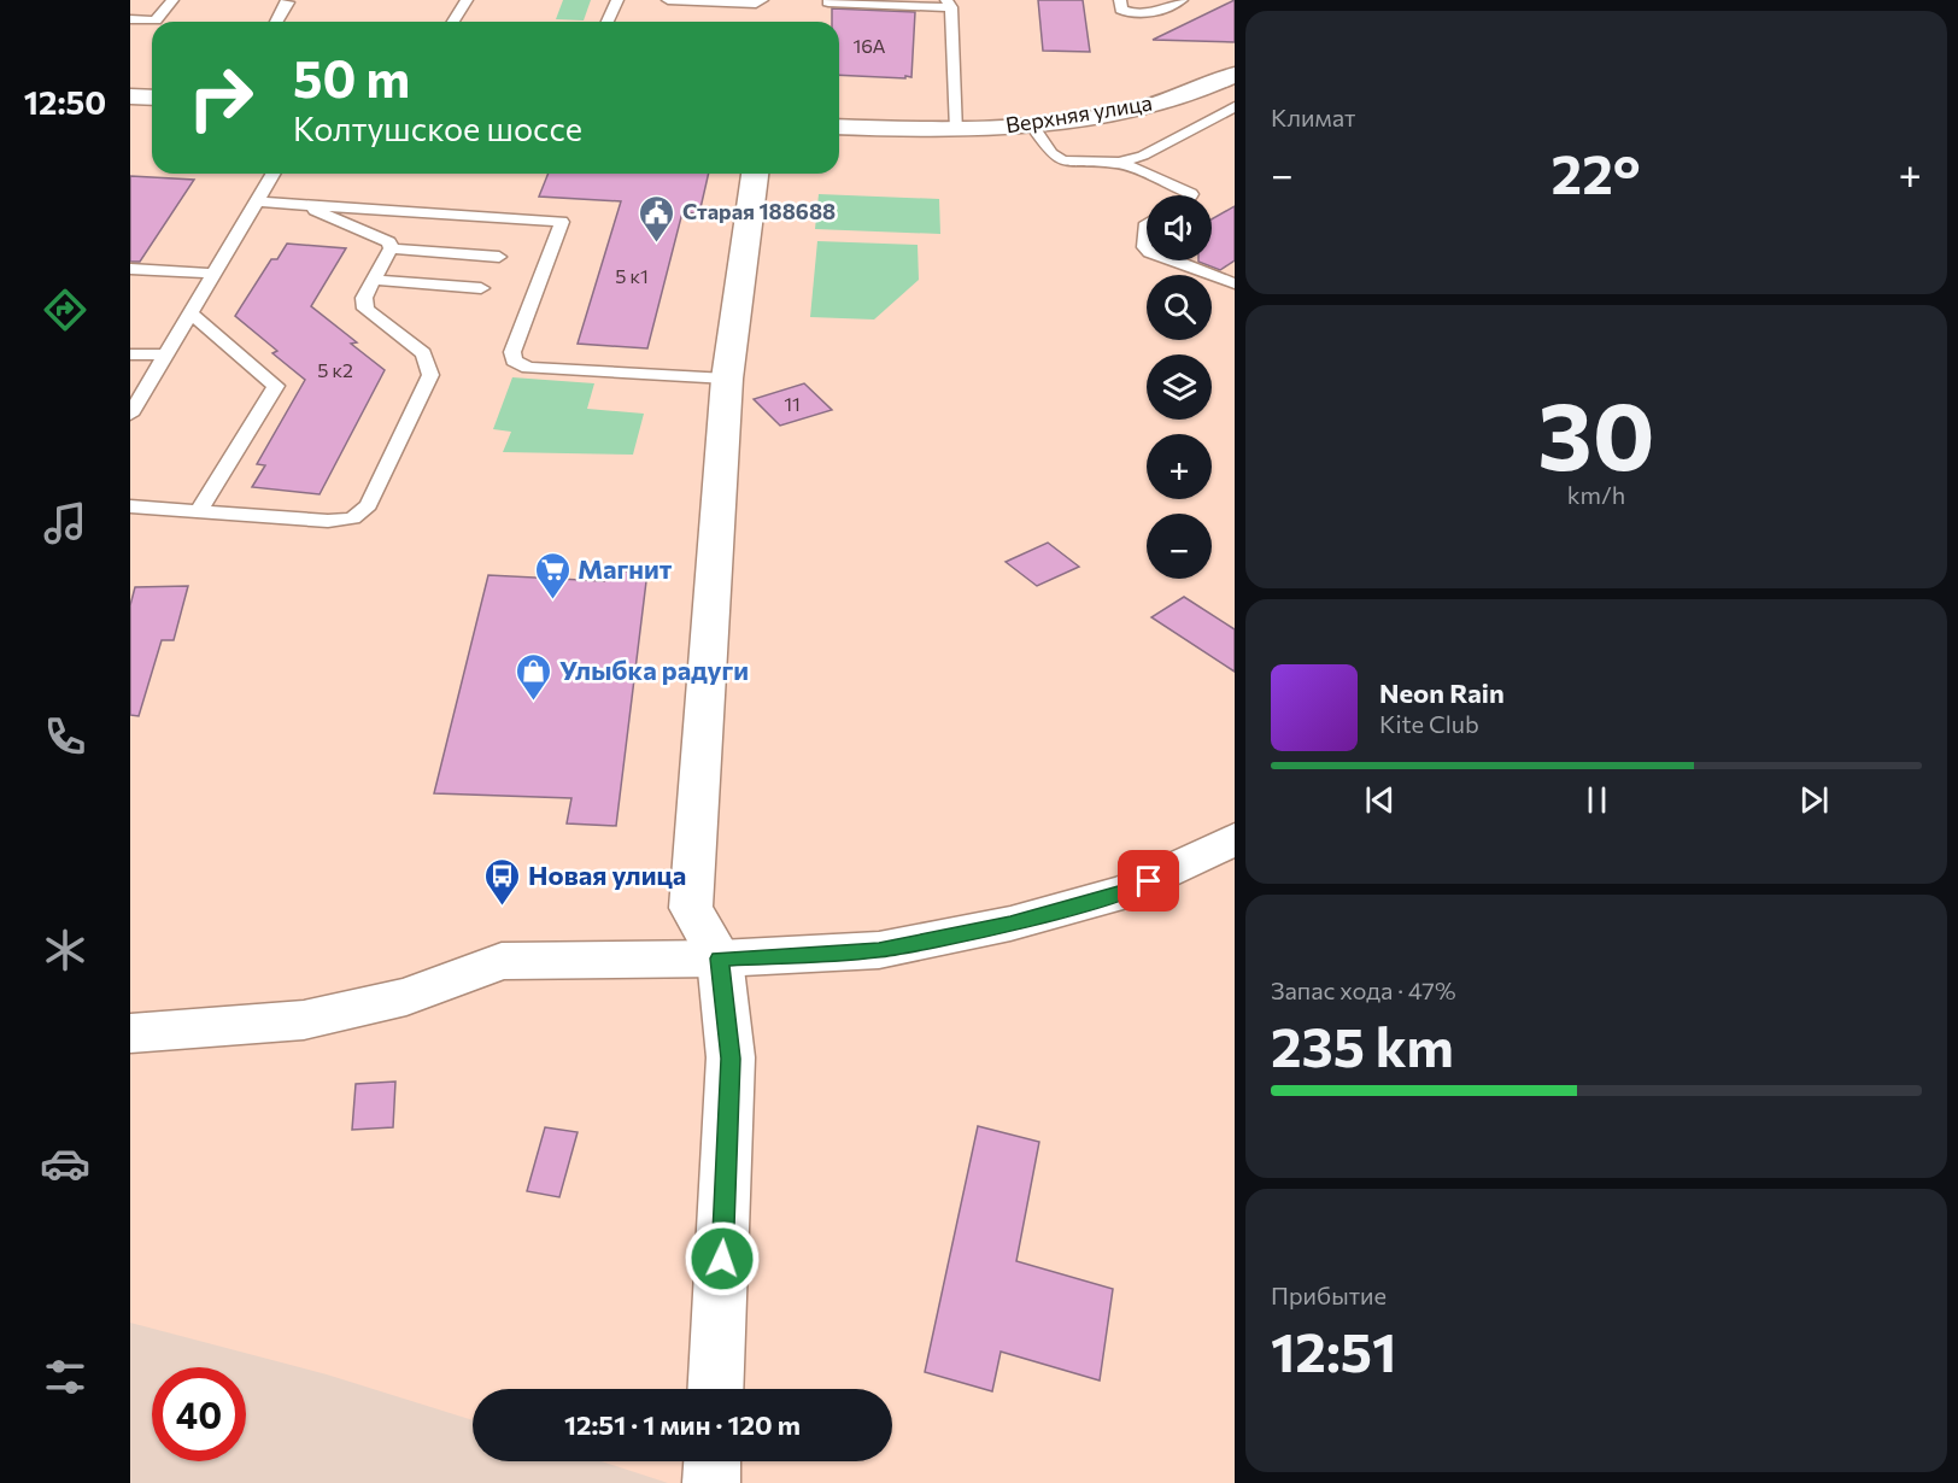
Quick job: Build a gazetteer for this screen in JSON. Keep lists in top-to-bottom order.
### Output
{
  "streets": {
    "street": ["Верхняя улица"]
  },
  "places": {
    "public building": ["Старая 188688"],
    "supermarket": ["Магнит"],
    "shop": ["Улыбка радуги"],
    "bus stop": ["Новая улица"]
  },
  "house_numbers": [
    "16А",
    "5 к1",
    "5 к2",
    "11"
  ],
  "page": {
    "tabs": "12:50",
    "tile": [
      "Климат",
      ["30", "km/h"],
      ["Запас хода · 47%", "235 km"],
      ["Прибытие", "12:51"]
    ],
    "turn": ["50 m", "Колтушское шоссе"],
    "heat": ["−", "22°", "+"],
    "map_buttons": ["+", "−"],
    "song": ["Neon Rain", "Kite Club"],
    "limit": "40",
    "trip": "12:51 · 1 мин · 120 m"
  }
}
